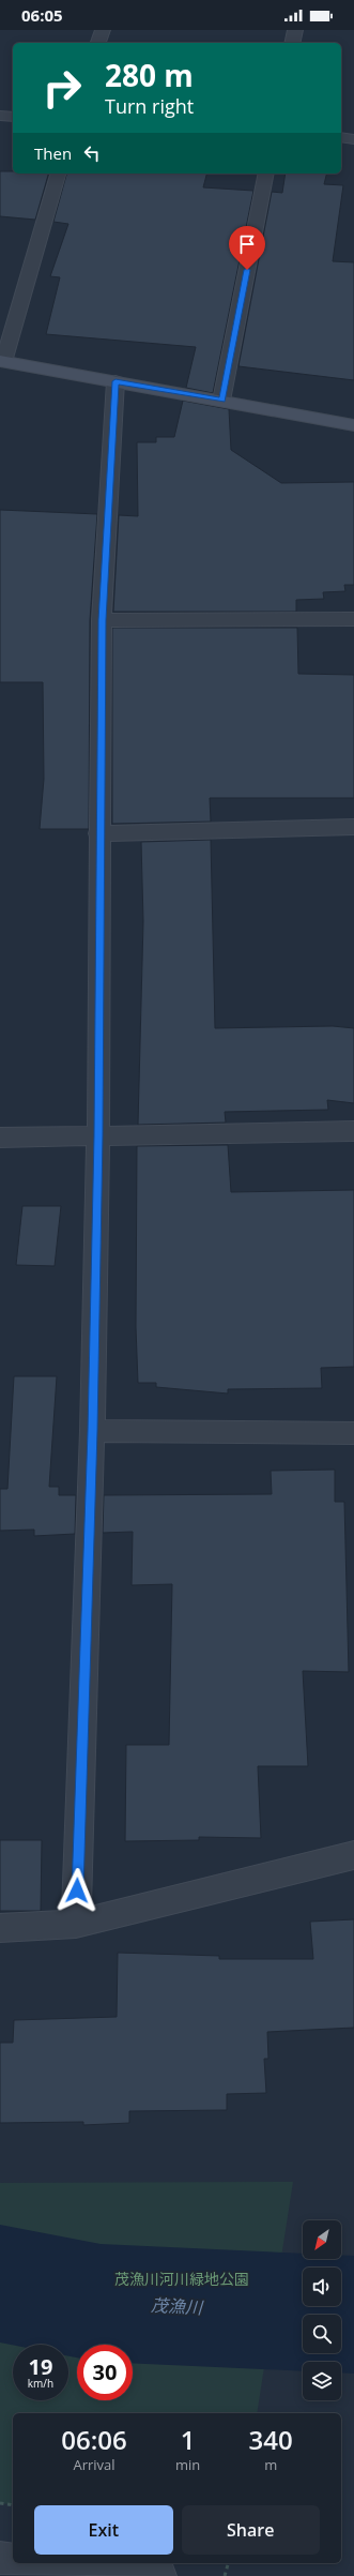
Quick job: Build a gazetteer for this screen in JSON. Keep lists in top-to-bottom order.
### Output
{
  "water": ["茂漁川"],
  "parks": ["茂漁川河川緑地公園"],
  "north": "bottom left",
  "page": {
    "status": "06:05",
    "turn": ["280 m", "Turn right"],
    "then": "Then",
    "speed": "19 km/h",
    "limit": "30",
    "eta": [
      "06:06",
      "Arrival",
      "1",
      "min",
      "340",
      "m"
    ],
    "buttons": ["Exit", "Share"]
  }
}
